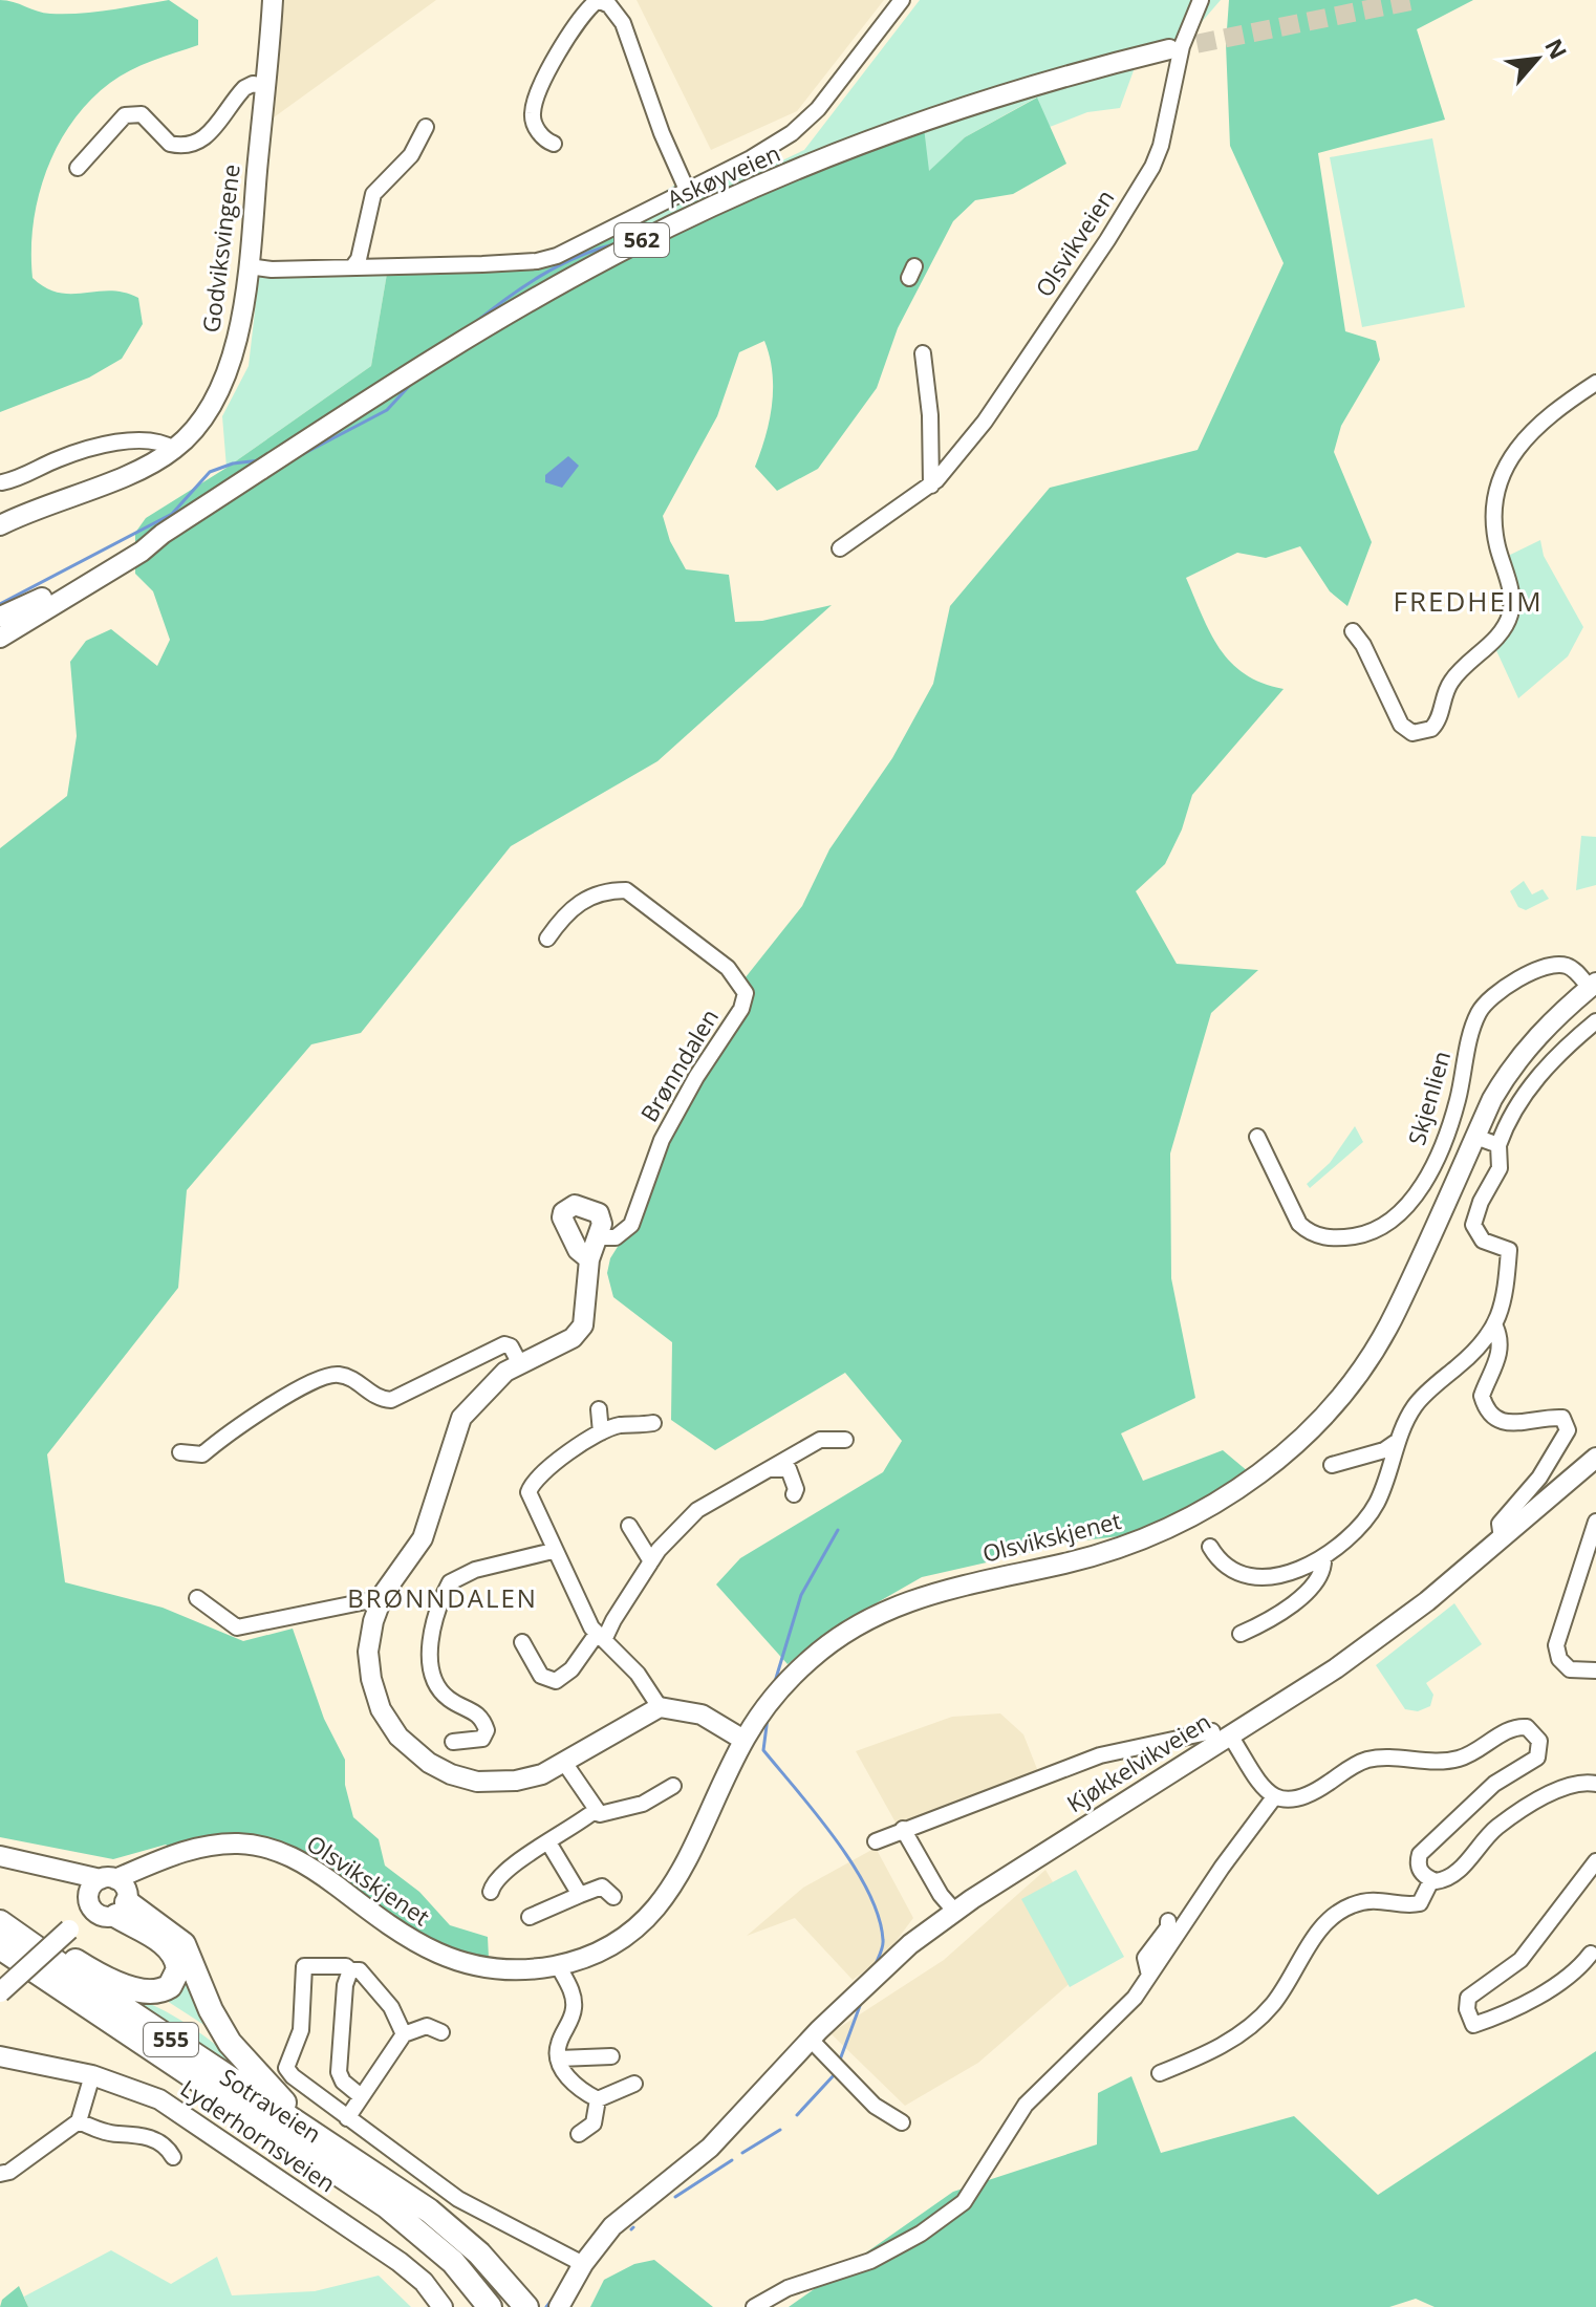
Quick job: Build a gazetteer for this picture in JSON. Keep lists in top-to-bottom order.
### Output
{
  "streets": {
    "highway": ["555", "Sotraveien"],
    "main road": [
      "Askøyveien",
      "562",
      "Godviksvingene",
      "Olsvikskjenet",
      "Kjøkkelvikveien",
      "Lyderhornsveien"
    ],
    "street": ["Olsvikveien", "Brønndalen", "Skjenlien"]
  },
  "crossings": [
    ["Skjenlien", "Olsvikskjenet"],
    ["Olsvikskjenet", "555"],
    ["555", "Sotraveien"]
  ],
  "districts": ["FREDHEIM", "BRØNNDALEN"],
  "north": "top right"
}
